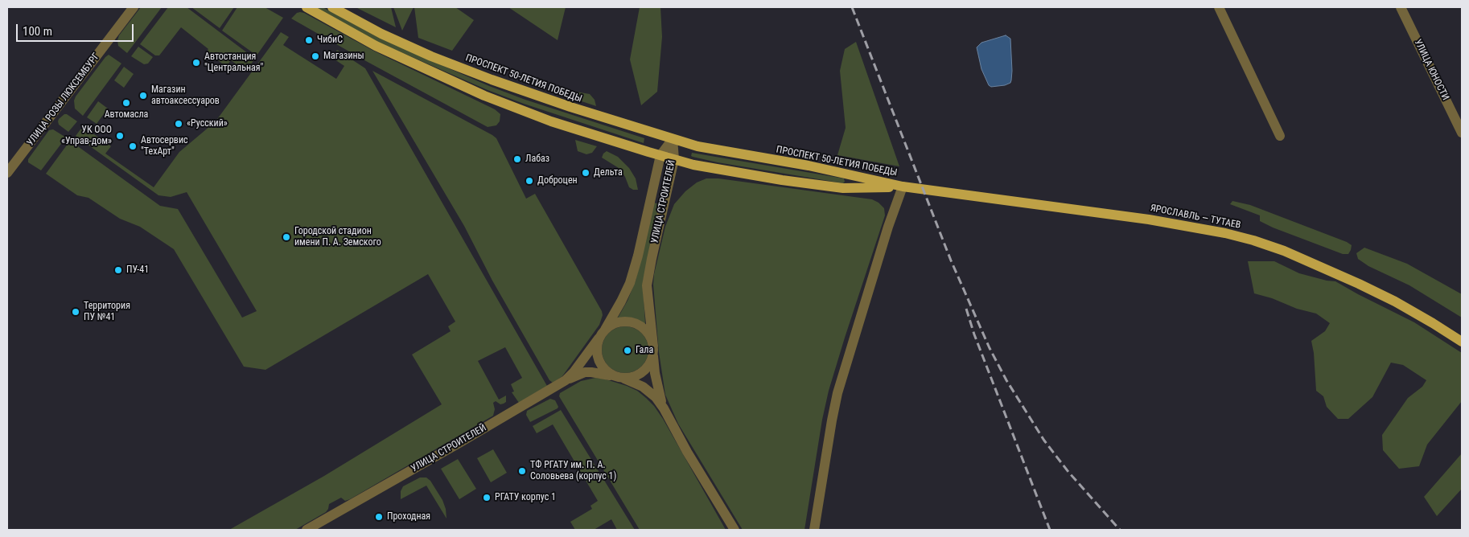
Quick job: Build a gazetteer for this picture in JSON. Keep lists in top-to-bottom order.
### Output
{
  "streets": {
    "main road": ["ПРОСПЕКТ 50-ЛЕТИЯ ПОБЕДЫ", "ЯРОСЛАВЛЬ — ТУТАЕВ"],
    "street": ["УЛИЦА ЮНОСТИ", "УЛИЦА РОЗЫ ЛЮКСЕМБУРГ", "УЛИЦА СТРОИТЕЛЕЙ"]
  },
  "crossings": [
    ["ПРОСПЕКТ 50-ЛЕТИЯ ПОБЕДЫ", "УЛИЦА СТРОИТЕЛЕЙ"],
    ["ПРОСПЕКТ 50-ЛЕТИЯ ПОБЕДЫ", "ЯРОСЛАВЛЬ — ТУТАЕВ"]
  ],
  "places": [
    "ЧибиС",
    "Магазины",
    "Автостанция \"Центральная\"",
    "Магазин автоаксессуаров",
    "Автомасла",
    "«Русский»",
    "УК ООО «Управ-дом»",
    "Автосервис \"ТехАрт\"",
    "Лабаз",
    "Дельта",
    "Доброцен",
    "Городской стадион имени П. А. Земского",
    "ПУ-41",
    "Территория ПУ №41",
    "Гала",
    "ТФ РГАТУ им. П. А. Соловьева (корпус 1)",
    "РГАТУ корпус 1",
    "Проходная"
  ],
  "scale_bar": "100 m"
}
